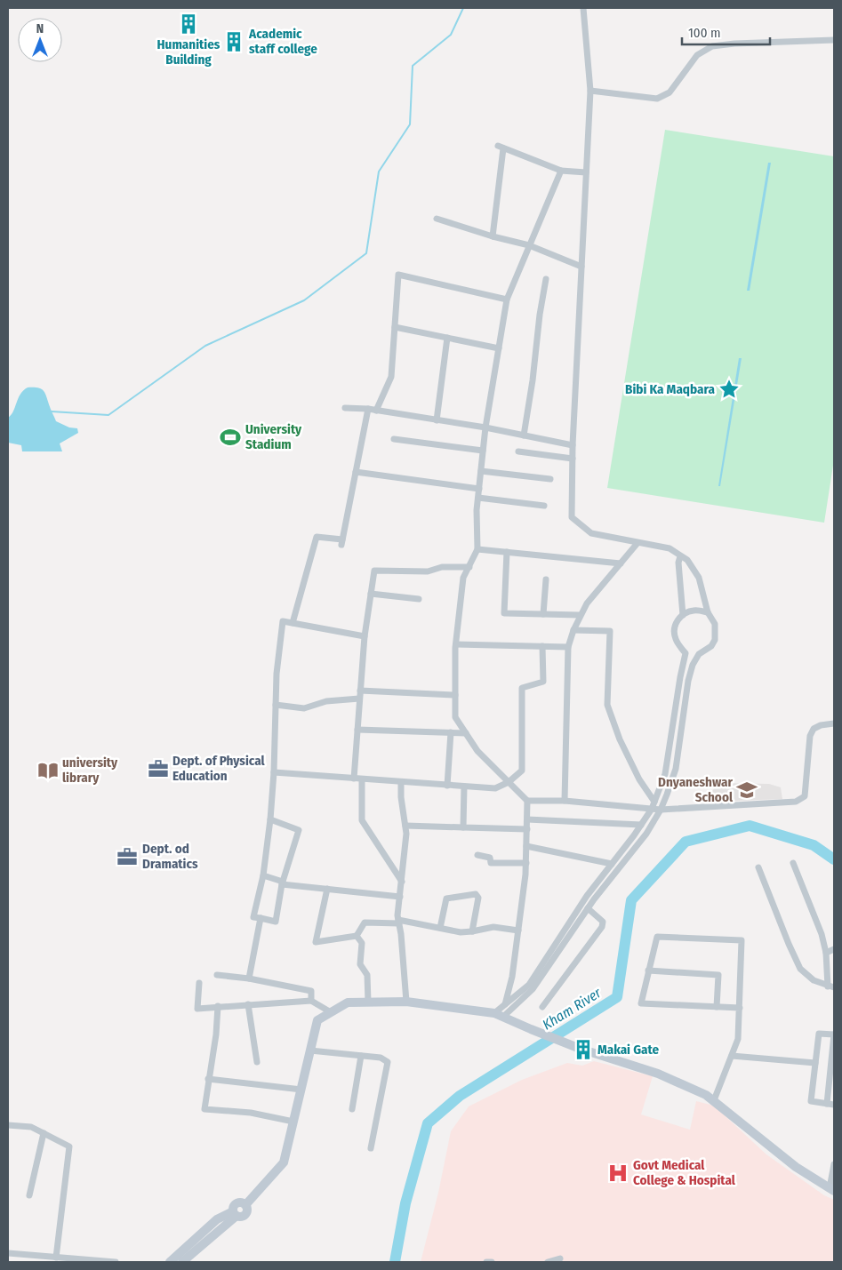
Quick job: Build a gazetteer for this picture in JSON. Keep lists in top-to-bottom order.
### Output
{
  "water": ["Kham River"],
  "places": {
    "building": ["Humanities Building", "Academic staff college", "Makai Gate"],
    "place": ["Bibi Ka Maqbara"],
    "sports": ["University Stadium"],
    "office": ["Dept. of Physical Education", "Dept. od Dramatics"],
    "library": ["university library"],
    "school or university": ["Dnyaneshwar School"],
    "hospital": ["Govt Medical College & Hospital"]
  },
  "scale_bar": "100 m",
  "north": "top"
}
